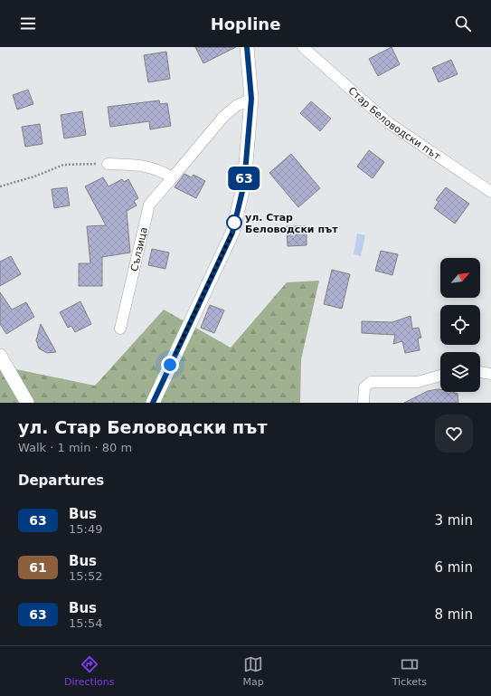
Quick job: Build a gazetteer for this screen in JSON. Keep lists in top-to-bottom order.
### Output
{
  "streets": {
    "street": ["Стар Беловодски път", "Сълзица"]
  },
  "places": ["ул. Стар Беловодски път"],
  "lines": ["bus line 63"],
  "north": "top right",
  "page": {
    "header": "Hopline",
    "on_map": "63",
    "heading": [
      ["ул. Стар Беловодски път", "Walk · 1 min · 80 m"],
      "Departures"
    ],
    "list": [
      {
        "mark": "63",
        "name": "Bus",
        "note": "15:49",
        "value": "3 min"
      },
      {
        "mark": "61",
        "name": "Bus",
        "note": "15:52",
        "value": "6 min"
      },
      {
        "mark": "63",
        "name": "Bus",
        "note": "15:54",
        "value": "8 min"
      }
    ],
    "tabs": ["Directions", "Map", "Tickets"]
  }
}
